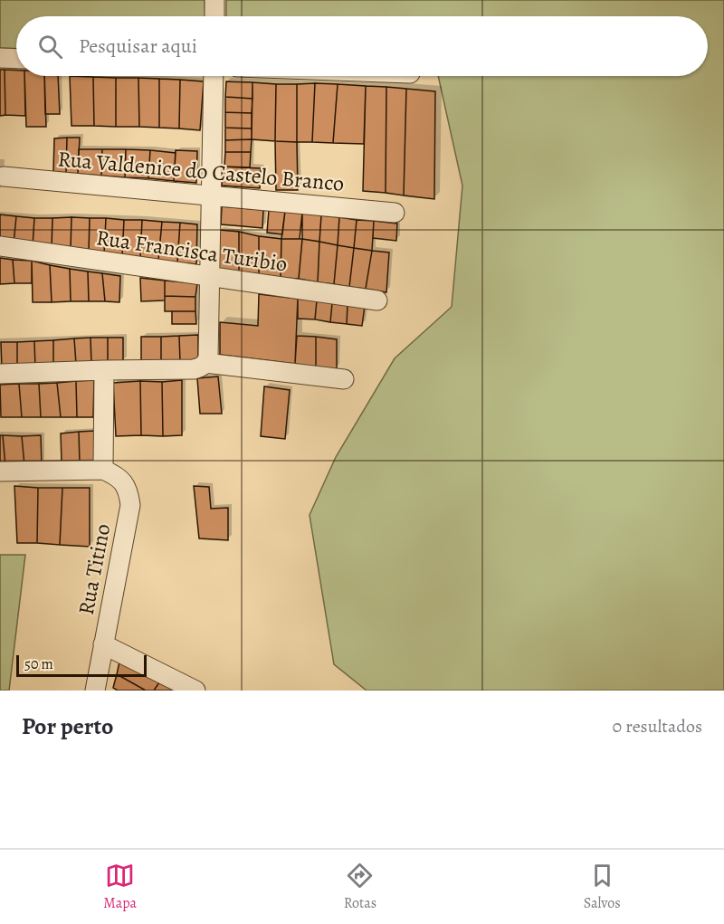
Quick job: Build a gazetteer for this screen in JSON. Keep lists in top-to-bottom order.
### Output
{
  "streets": {
    "street": ["Rua Valdenice do Castelo Branco", "Rua Francisca Turibio", "Rua Titino"]
  },
  "scale_bar": "50 m",
  "page": {
    "search": "Pesquisar aqui",
    "scale": "50 m",
    "heading": ["Por perto", "0 resultados"],
    "nav": ["Mapa", "Rotas", "Salvos"]
  }
}
